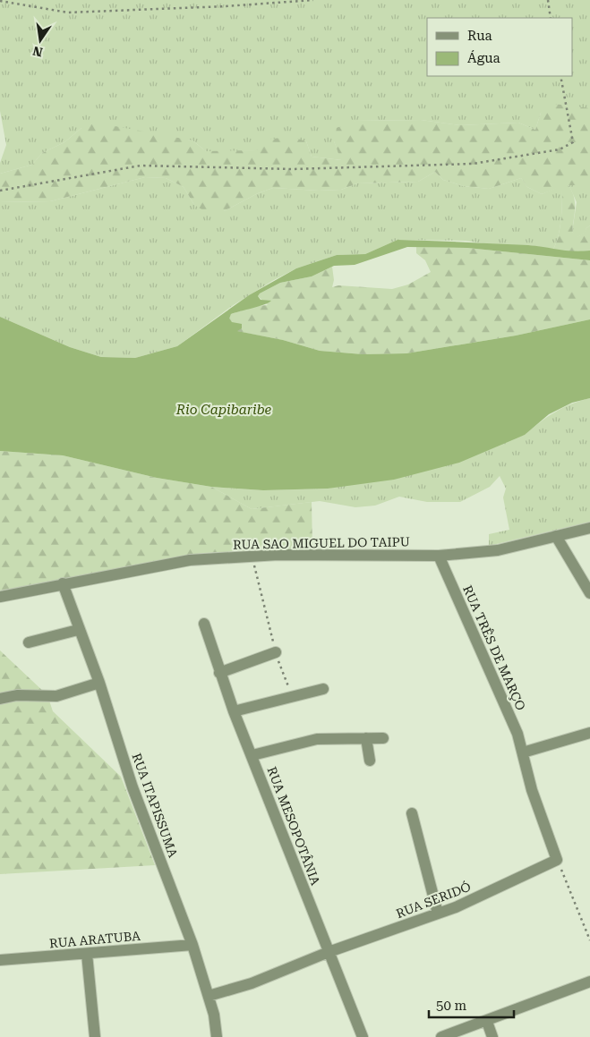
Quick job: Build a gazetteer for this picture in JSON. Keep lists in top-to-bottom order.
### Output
{
  "streets": {
    "street": [
      "RUA SAO MIGUEL DO TAIPU",
      "RUA TRÊS DE MARÇO",
      "RUA ITAPISSUMA",
      "RUA MESOPOTÂNIA",
      "RUA SERIDÓ",
      "RUA ARATUBA"
    ]
  },
  "crossings": [
    ["RUA SAO MIGUEL DO TAIPU", "RUA TRÊS DE MARÇO"],
    ["RUA SAO MIGUEL DO TAIPU", "RUA ITAPISSUMA"],
    ["RUA ITAPISSUMA", "RUA SERIDÓ"],
    ["RUA ITAPISSUMA", "RUA ARATUBA"],
    ["RUA MESOPOTÂNIA", "RUA SERIDÓ"]
  ],
  "water": ["Rio Capibaribe"],
  "legend": ["Rua", "Água"],
  "scale_bar": "50 m",
  "north": "bottom"
}
